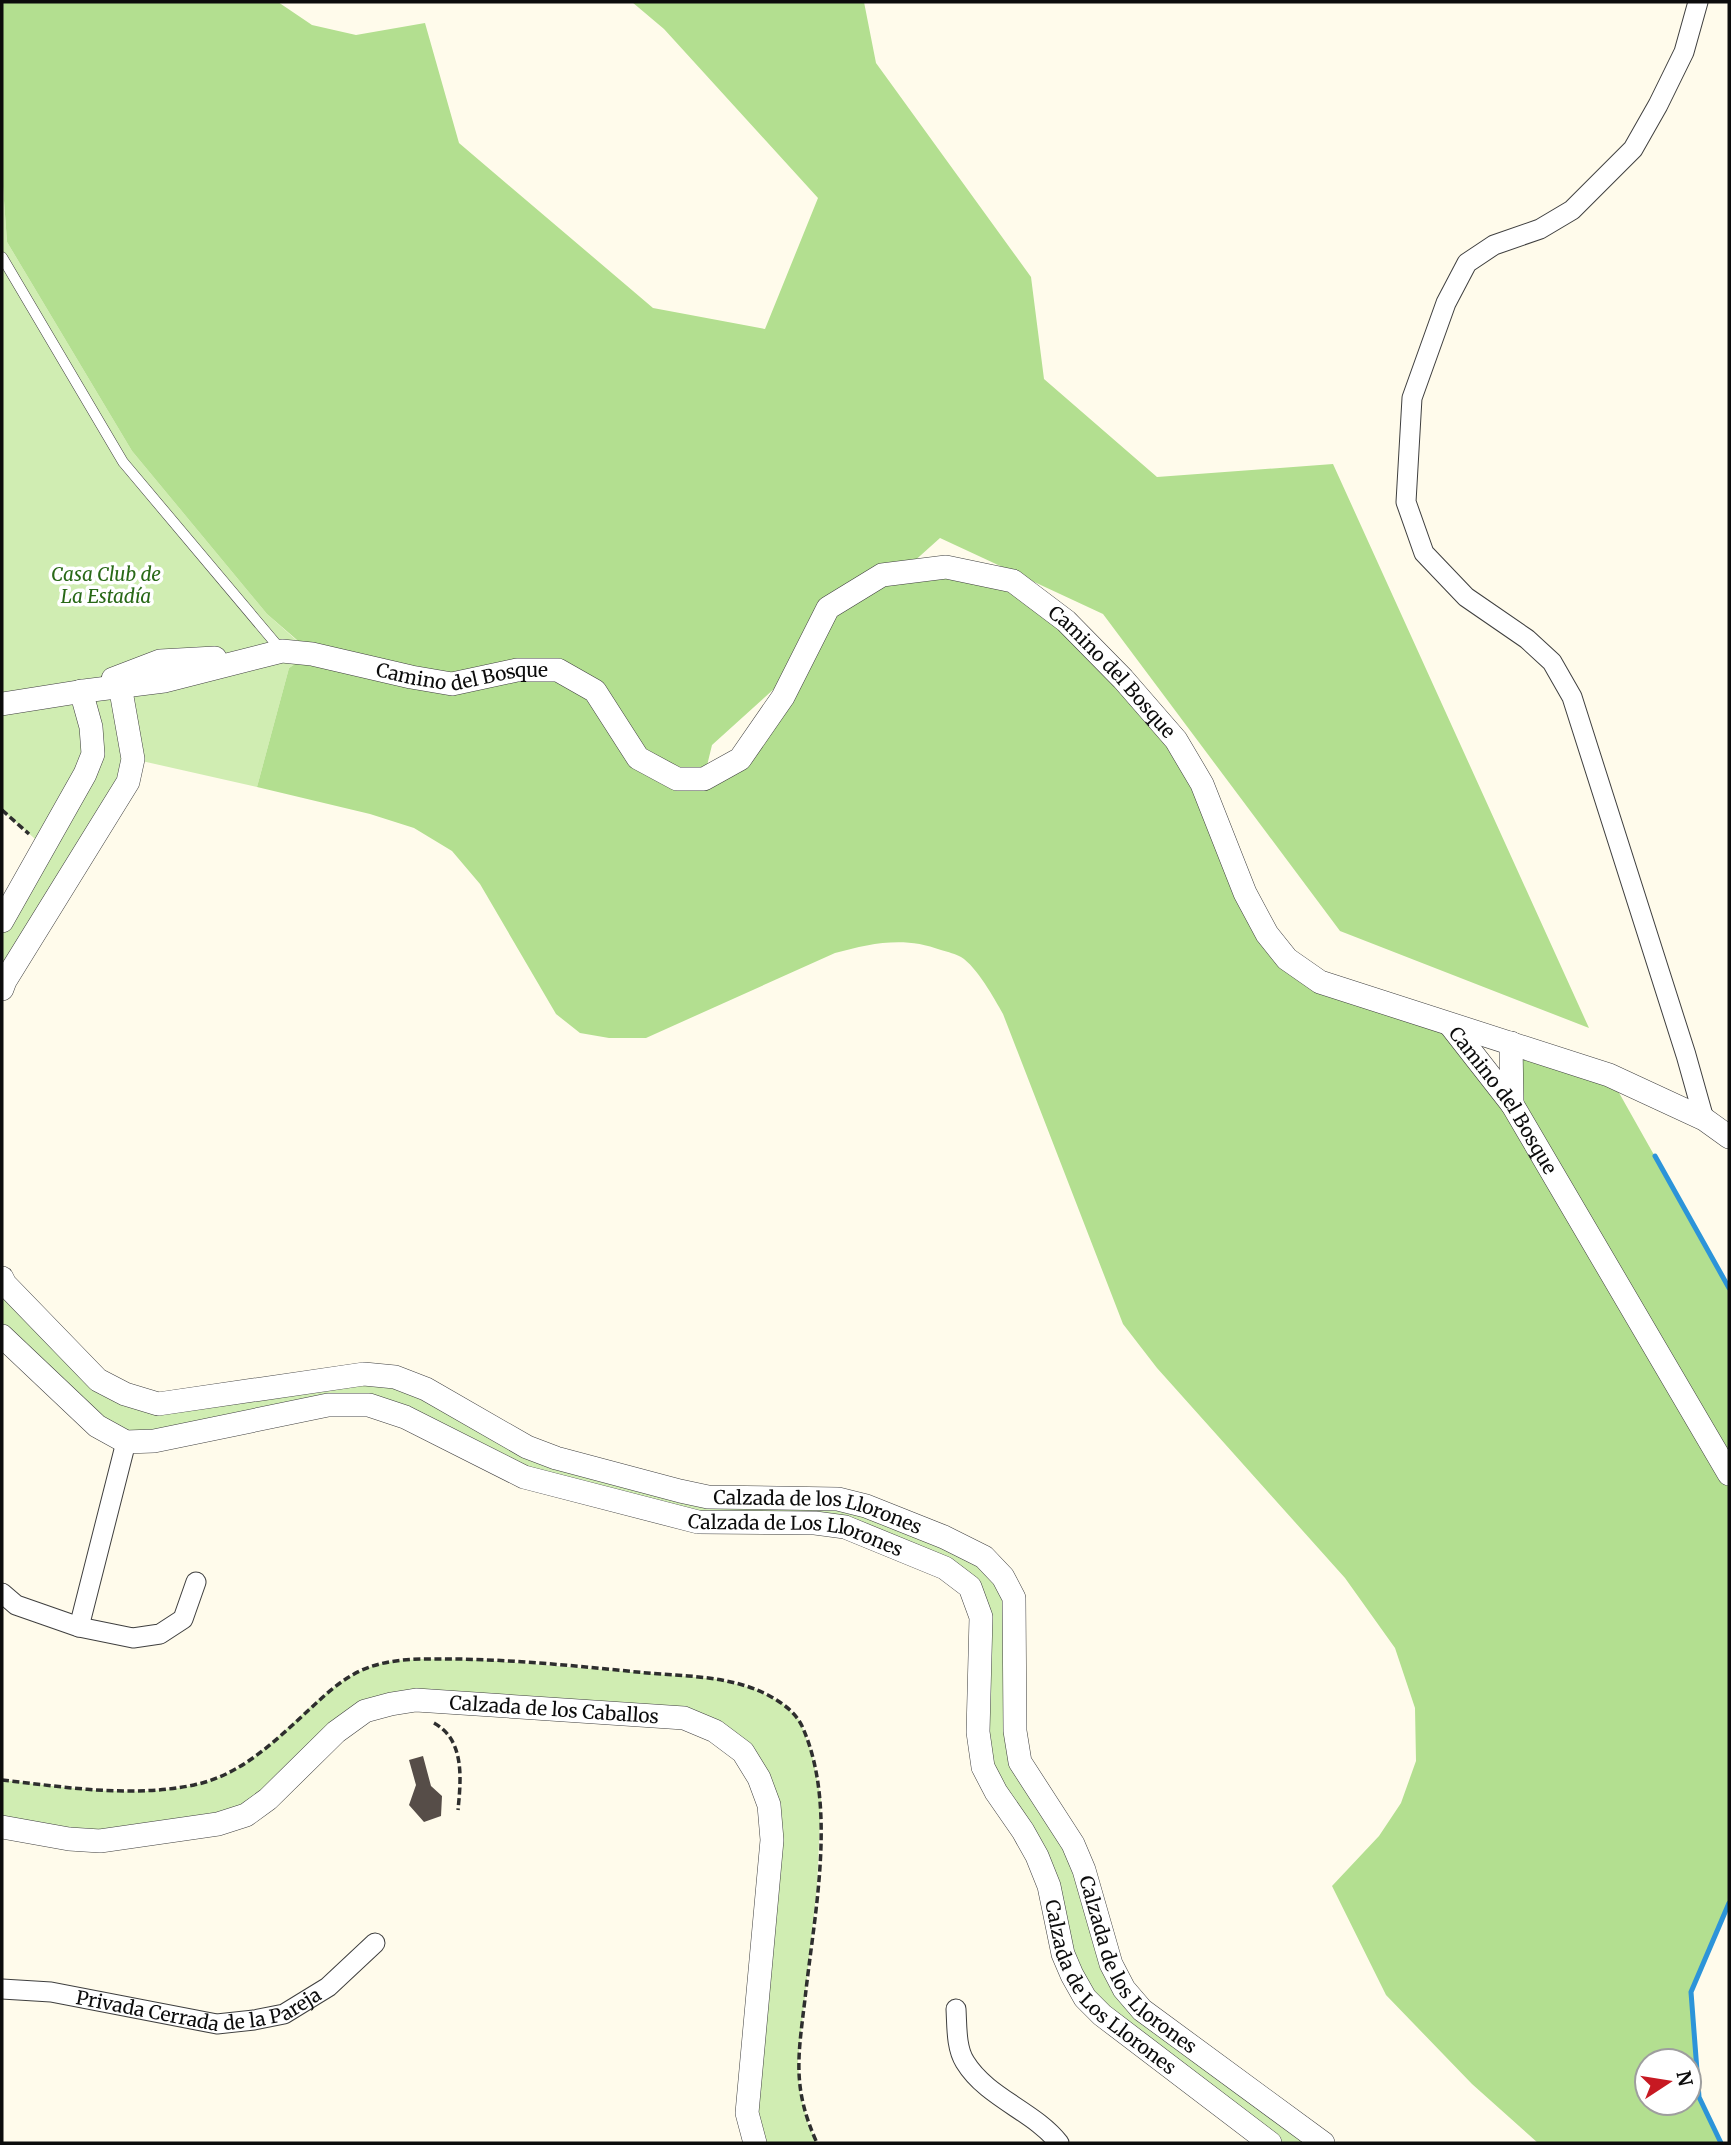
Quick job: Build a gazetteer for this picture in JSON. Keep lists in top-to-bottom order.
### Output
{
  "streets": {
    "street": [
      "Camino del Bosque",
      "Calzada de los Llorones",
      "Calzada de Los Llorones",
      "Calzada de los Caballos",
      "Privada Cerrada de la Pareja"
    ]
  },
  "parks": ["Casa Club de La Estadía"],
  "north": "right"
}
